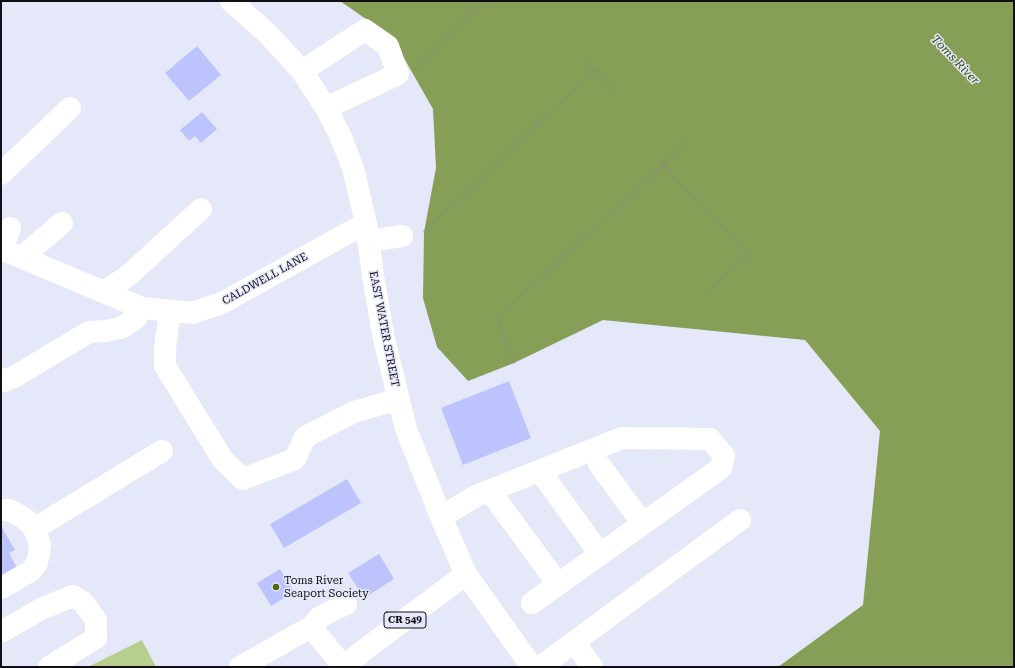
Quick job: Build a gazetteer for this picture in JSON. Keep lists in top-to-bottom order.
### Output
{
  "streets": {
    "street": ["CALDWELL LANE", "EAST WATER STREET", "CR 549"]
  },
  "crossings": [
    ["CALDWELL LANE", "EAST WATER STREET"],
    ["EAST WATER STREET", "CR 549"]
  ],
  "water": ["Toms River"],
  "places": ["Toms River Seaport Society"]
}
